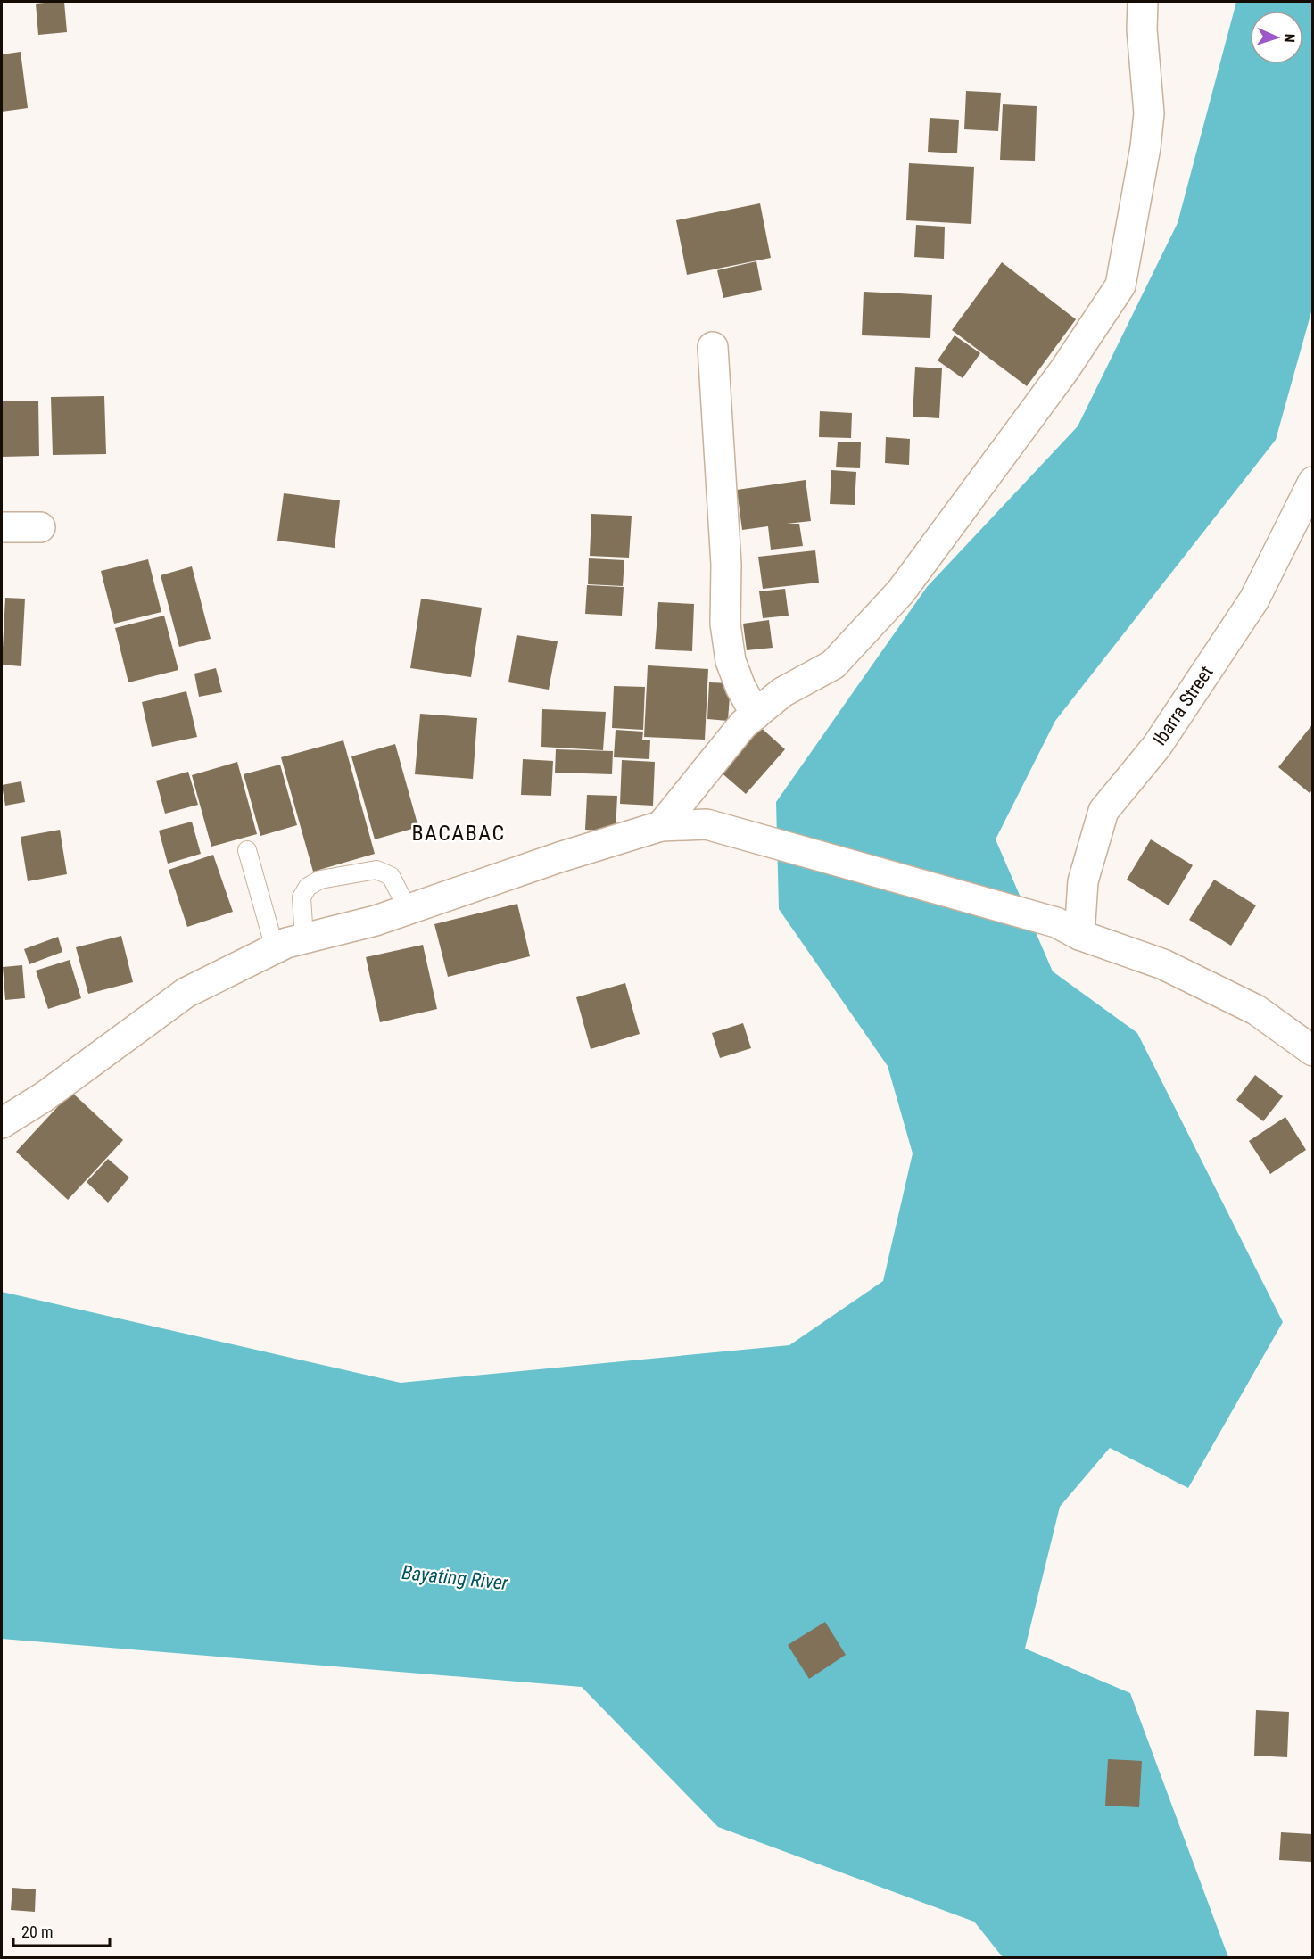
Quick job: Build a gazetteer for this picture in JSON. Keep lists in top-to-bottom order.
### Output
{
  "streets": {
    "street": ["Ibarra Street"]
  },
  "districts": ["BACABAC"],
  "water": ["Bayating River"],
  "scale_bar": "20 m",
  "north": "right"
}
